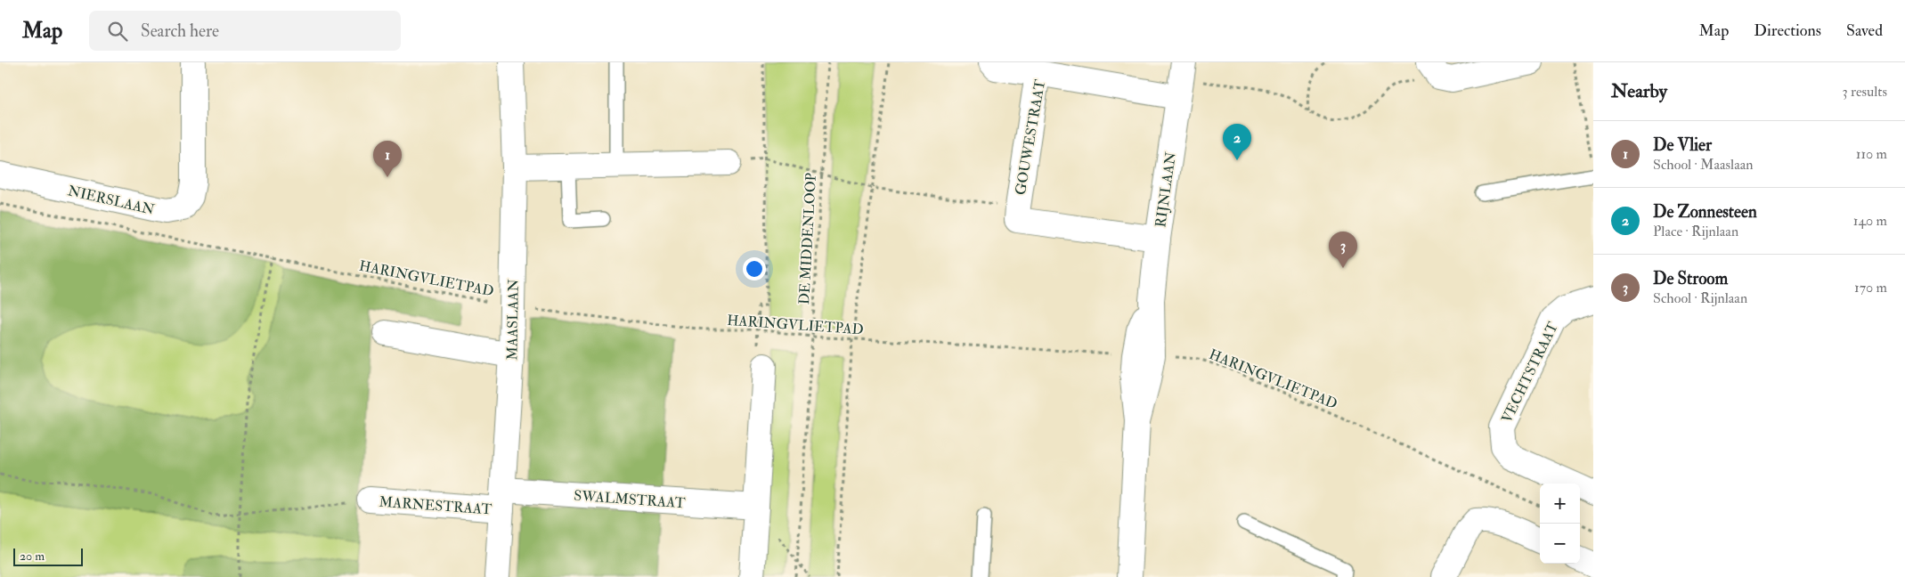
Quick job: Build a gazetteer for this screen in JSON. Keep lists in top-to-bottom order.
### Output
{
  "streets": {
    "street": [
      "GOUWESTRAAT",
      "RIJNLAAN",
      "NIERSLAAN",
      "MAASLAAN",
      "VECHTSTRAAT",
      "SWALMSTRAAT",
      "MARNESTRAAT"
    ],
    "path": ["DE MIDDENLOOP", "HARINGVLIETPAD"]
  },
  "crossings": [
    ["GOUWESTRAAT", "RIJNLAAN"],
    ["GOUWESTRAAT", "DE MIDDENLOOP"],
    ["RIJNLAAN", "HARINGVLIETPAD"],
    ["DE MIDDENLOOP", "HARINGVLIETPAD"],
    ["HARINGVLIETPAD", "MAASLAAN"],
    ["MAASLAAN", "SWALMSTRAAT"],
    ["MAASLAAN", "MARNESTRAAT"],
    ["SWALMSTRAAT", "MARNESTRAAT"]
  ],
  "scale_bar": "20 m",
  "page": {
    "header": "Map",
    "search": "Search here",
    "nav": ["Map", "Directions", "Saved"],
    "heading": ["Nearby", "3 results"],
    "list": [
      {
        "mark": "1",
        "name": "De Vlier",
        "note": "School · Maaslaan",
        "value": "110 m"
      },
      {
        "mark": "2",
        "name": "De Zonnesteen",
        "note": "Place · Rijnlaan",
        "value": "140 m"
      },
      {
        "mark": "3",
        "name": "De Stroom",
        "note": "School · Rijnlaan",
        "value": "170 m"
      }
    ],
    "pins": ["2", "1", "3"],
    "map_buttons": ["+", "−"],
    "scale": "20 m"
  }
}
